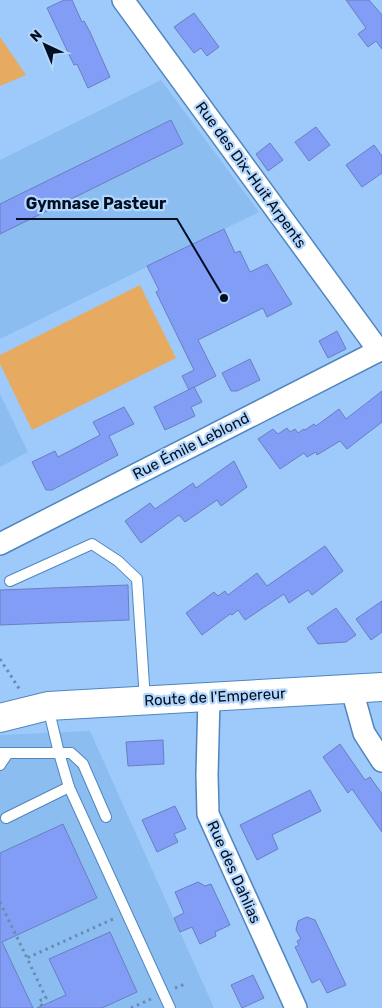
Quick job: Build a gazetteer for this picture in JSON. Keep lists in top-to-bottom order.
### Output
{
  "streets": {
    "main road": ["Route de l'Empereur"],
    "street": ["Rue des Dix-Huit Arpents", "Rue Émile Leblond", "Rue des Dahlias"]
  },
  "crossings": [
    ["Rue des Dix-Huit Arpents", "Rue Émile Leblond"],
    ["Route de l'Empereur", "Rue des Dahlias"]
  ],
  "places": ["Gymnase Pasteur"],
  "north": "top left"
}
